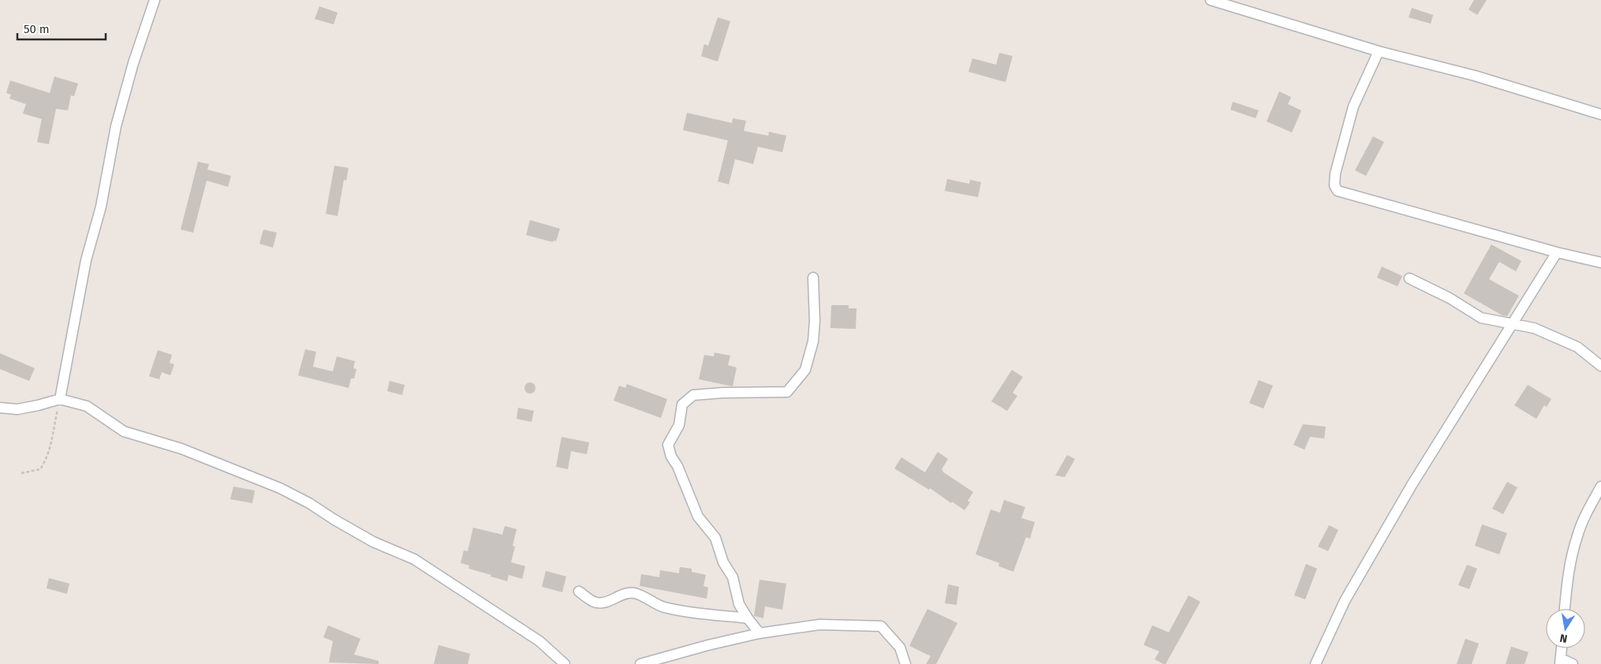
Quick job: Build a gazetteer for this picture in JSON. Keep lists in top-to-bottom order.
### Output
{
  "scale_bar": "50 m",
  "north": "bottom"
}
